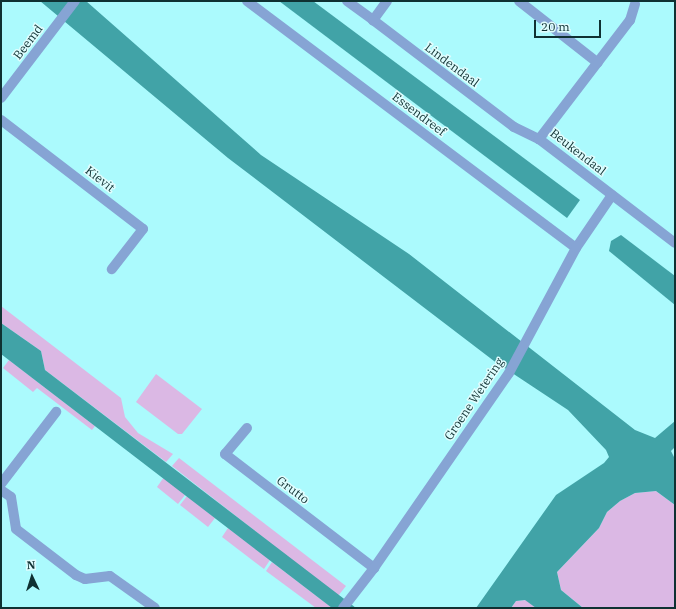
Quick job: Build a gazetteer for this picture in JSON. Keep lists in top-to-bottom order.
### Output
{
  "streets": {
    "street": [
      "Beemd",
      "Lindendaal",
      "Essendreef",
      "Beukendaal",
      "Kievit",
      "Groene Wetering",
      "Grutto"
    ]
  },
  "crossings": [
    ["Lindendaal", "Beukendaal"],
    ["Essendreef", "Groene Wetering"],
    ["Beukendaal", "Groene Wetering"],
    ["Groene Wetering", "Grutto"]
  ],
  "scale_bar": "20 m",
  "north": "top"
}
